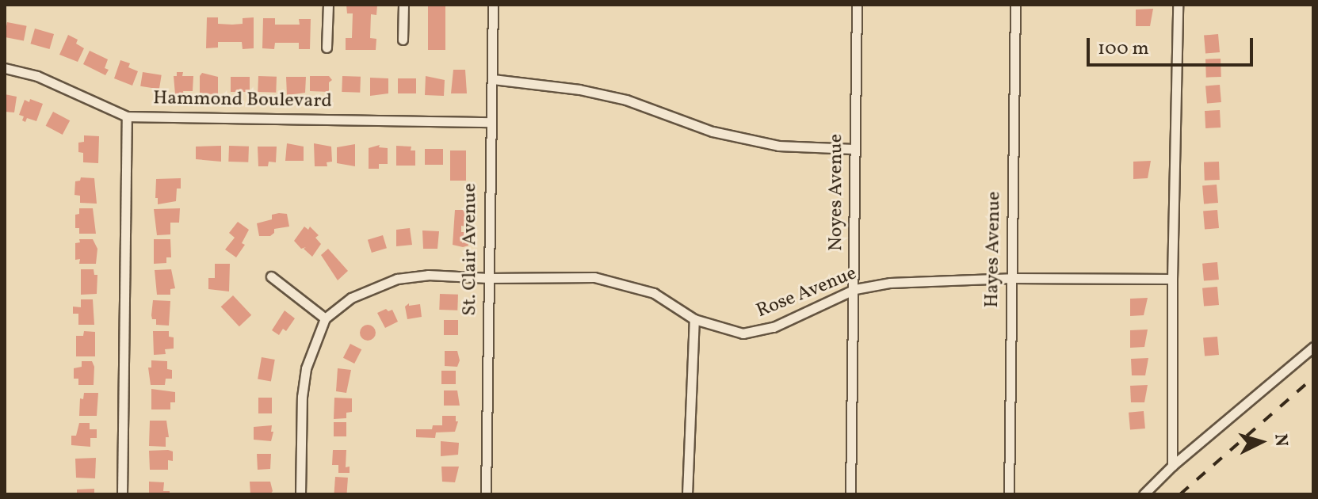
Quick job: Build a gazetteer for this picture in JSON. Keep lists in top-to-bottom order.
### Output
{
  "streets": {
    "street": [
      "Hammond Boulevard",
      "Noyes Avenue",
      "St. Clair Avenue",
      "Hayes Avenue",
      "Rose Avenue"
    ]
  },
  "crossings": [
    ["Hammond Boulevard", "St. Clair Avenue"],
    ["Noyes Avenue", "Rose Avenue"],
    ["St. Clair Avenue", "Rose Avenue"],
    ["Hayes Avenue", "Rose Avenue"]
  ],
  "scale_bar": "100 m",
  "north": "right"
}
